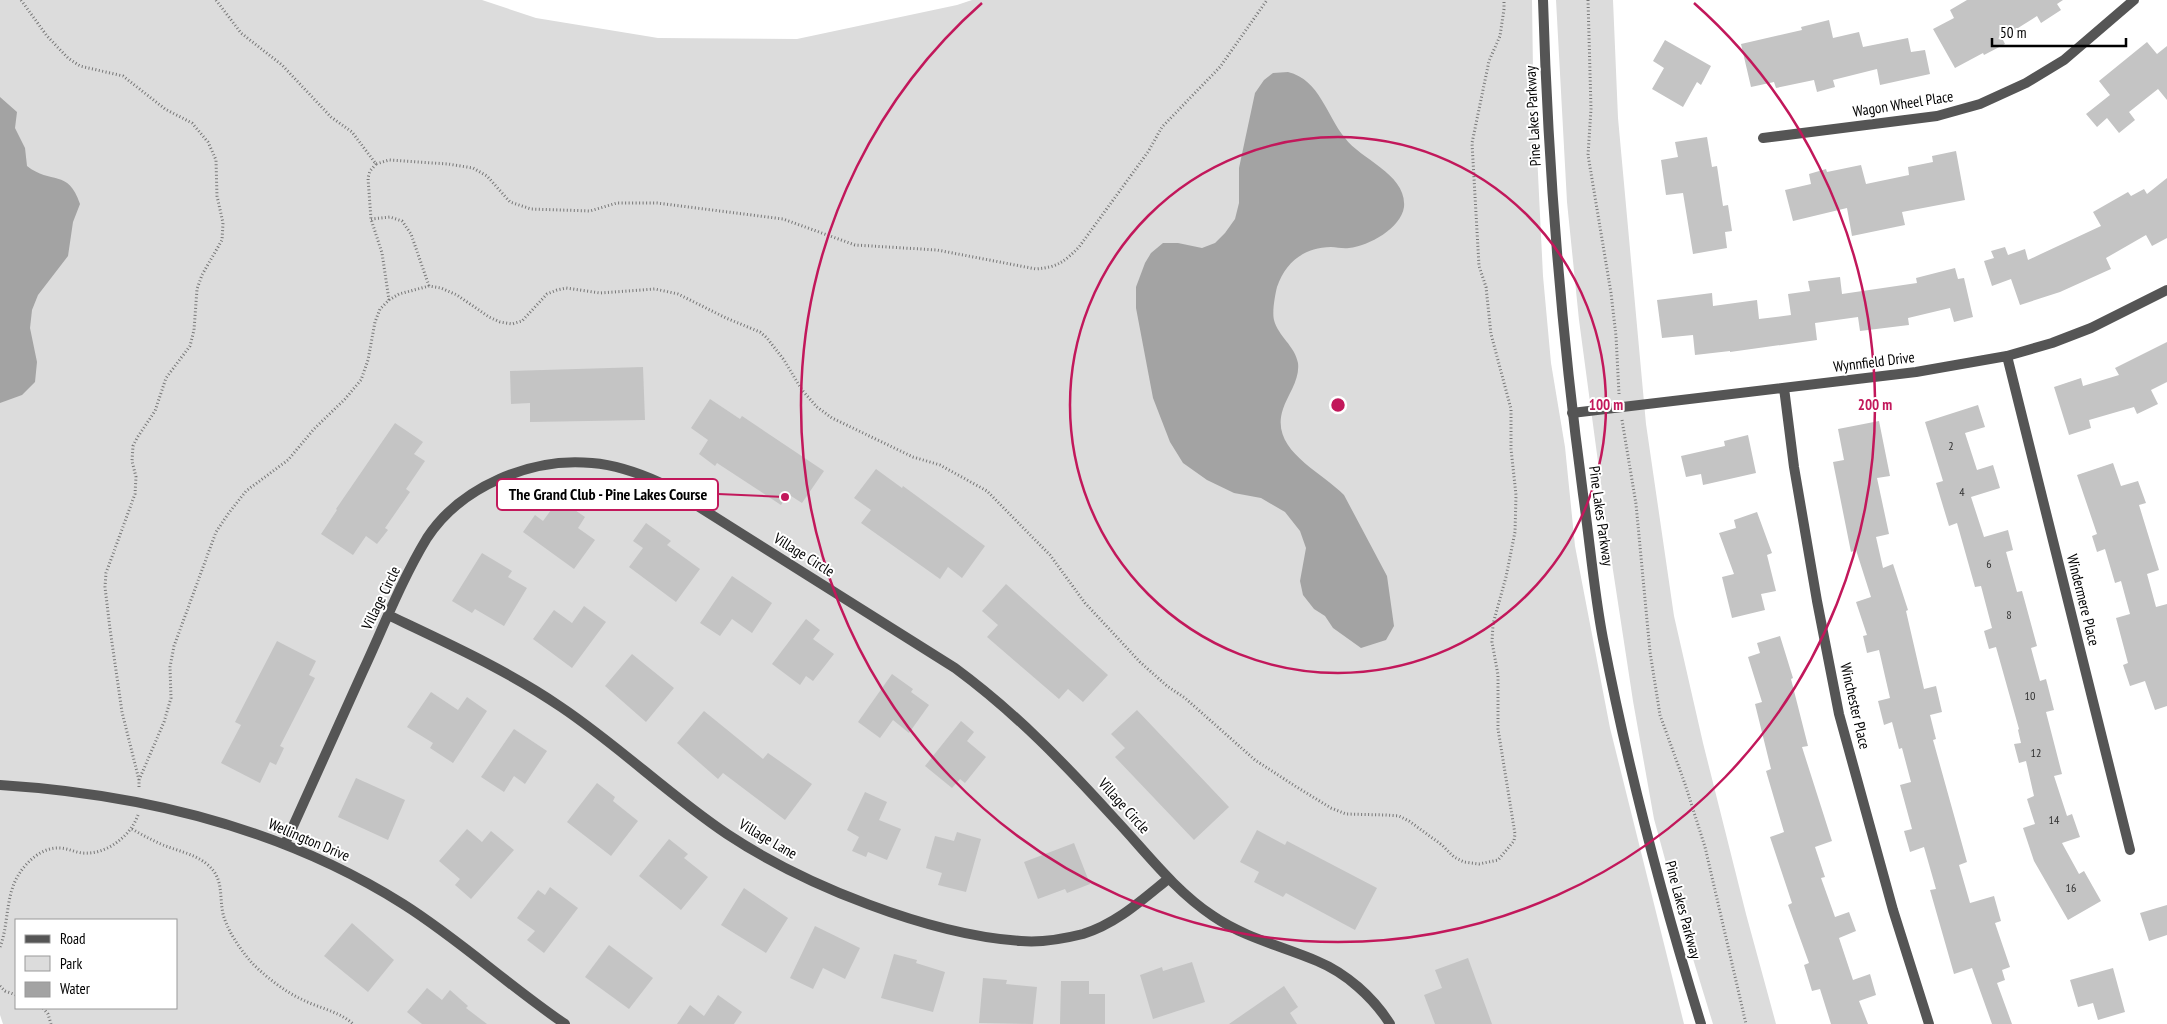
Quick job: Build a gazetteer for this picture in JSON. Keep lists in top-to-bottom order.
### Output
{
  "streets": {
    "street": [
      "Wagon Wheel Place",
      "Pine Lakes Parkway",
      "Wynnfield Drive",
      "Village Circle",
      "Windermere Place",
      "Winchester Place",
      "Village Lane",
      "Wellington Drive"
    ]
  },
  "crossings": [
    ["Pine Lakes Parkway", "Wynnfield Drive"],
    ["Wynnfield Drive", "Windermere Place"],
    ["Wynnfield Drive", "Winchester Place"],
    ["Village Circle", "Village Lane"],
    ["Village Circle", "Wellington Drive"]
  ],
  "places": ["The Grand Club - Pine Lakes Course"],
  "house_numbers": [
    "2",
    "4",
    "6",
    "8",
    "10",
    "12",
    "14",
    "16"
  ],
  "legend": ["Road", "Park", "Water"],
  "scale_bar": "50 m",
  "rings": ["100 m", "200 m"]
}
